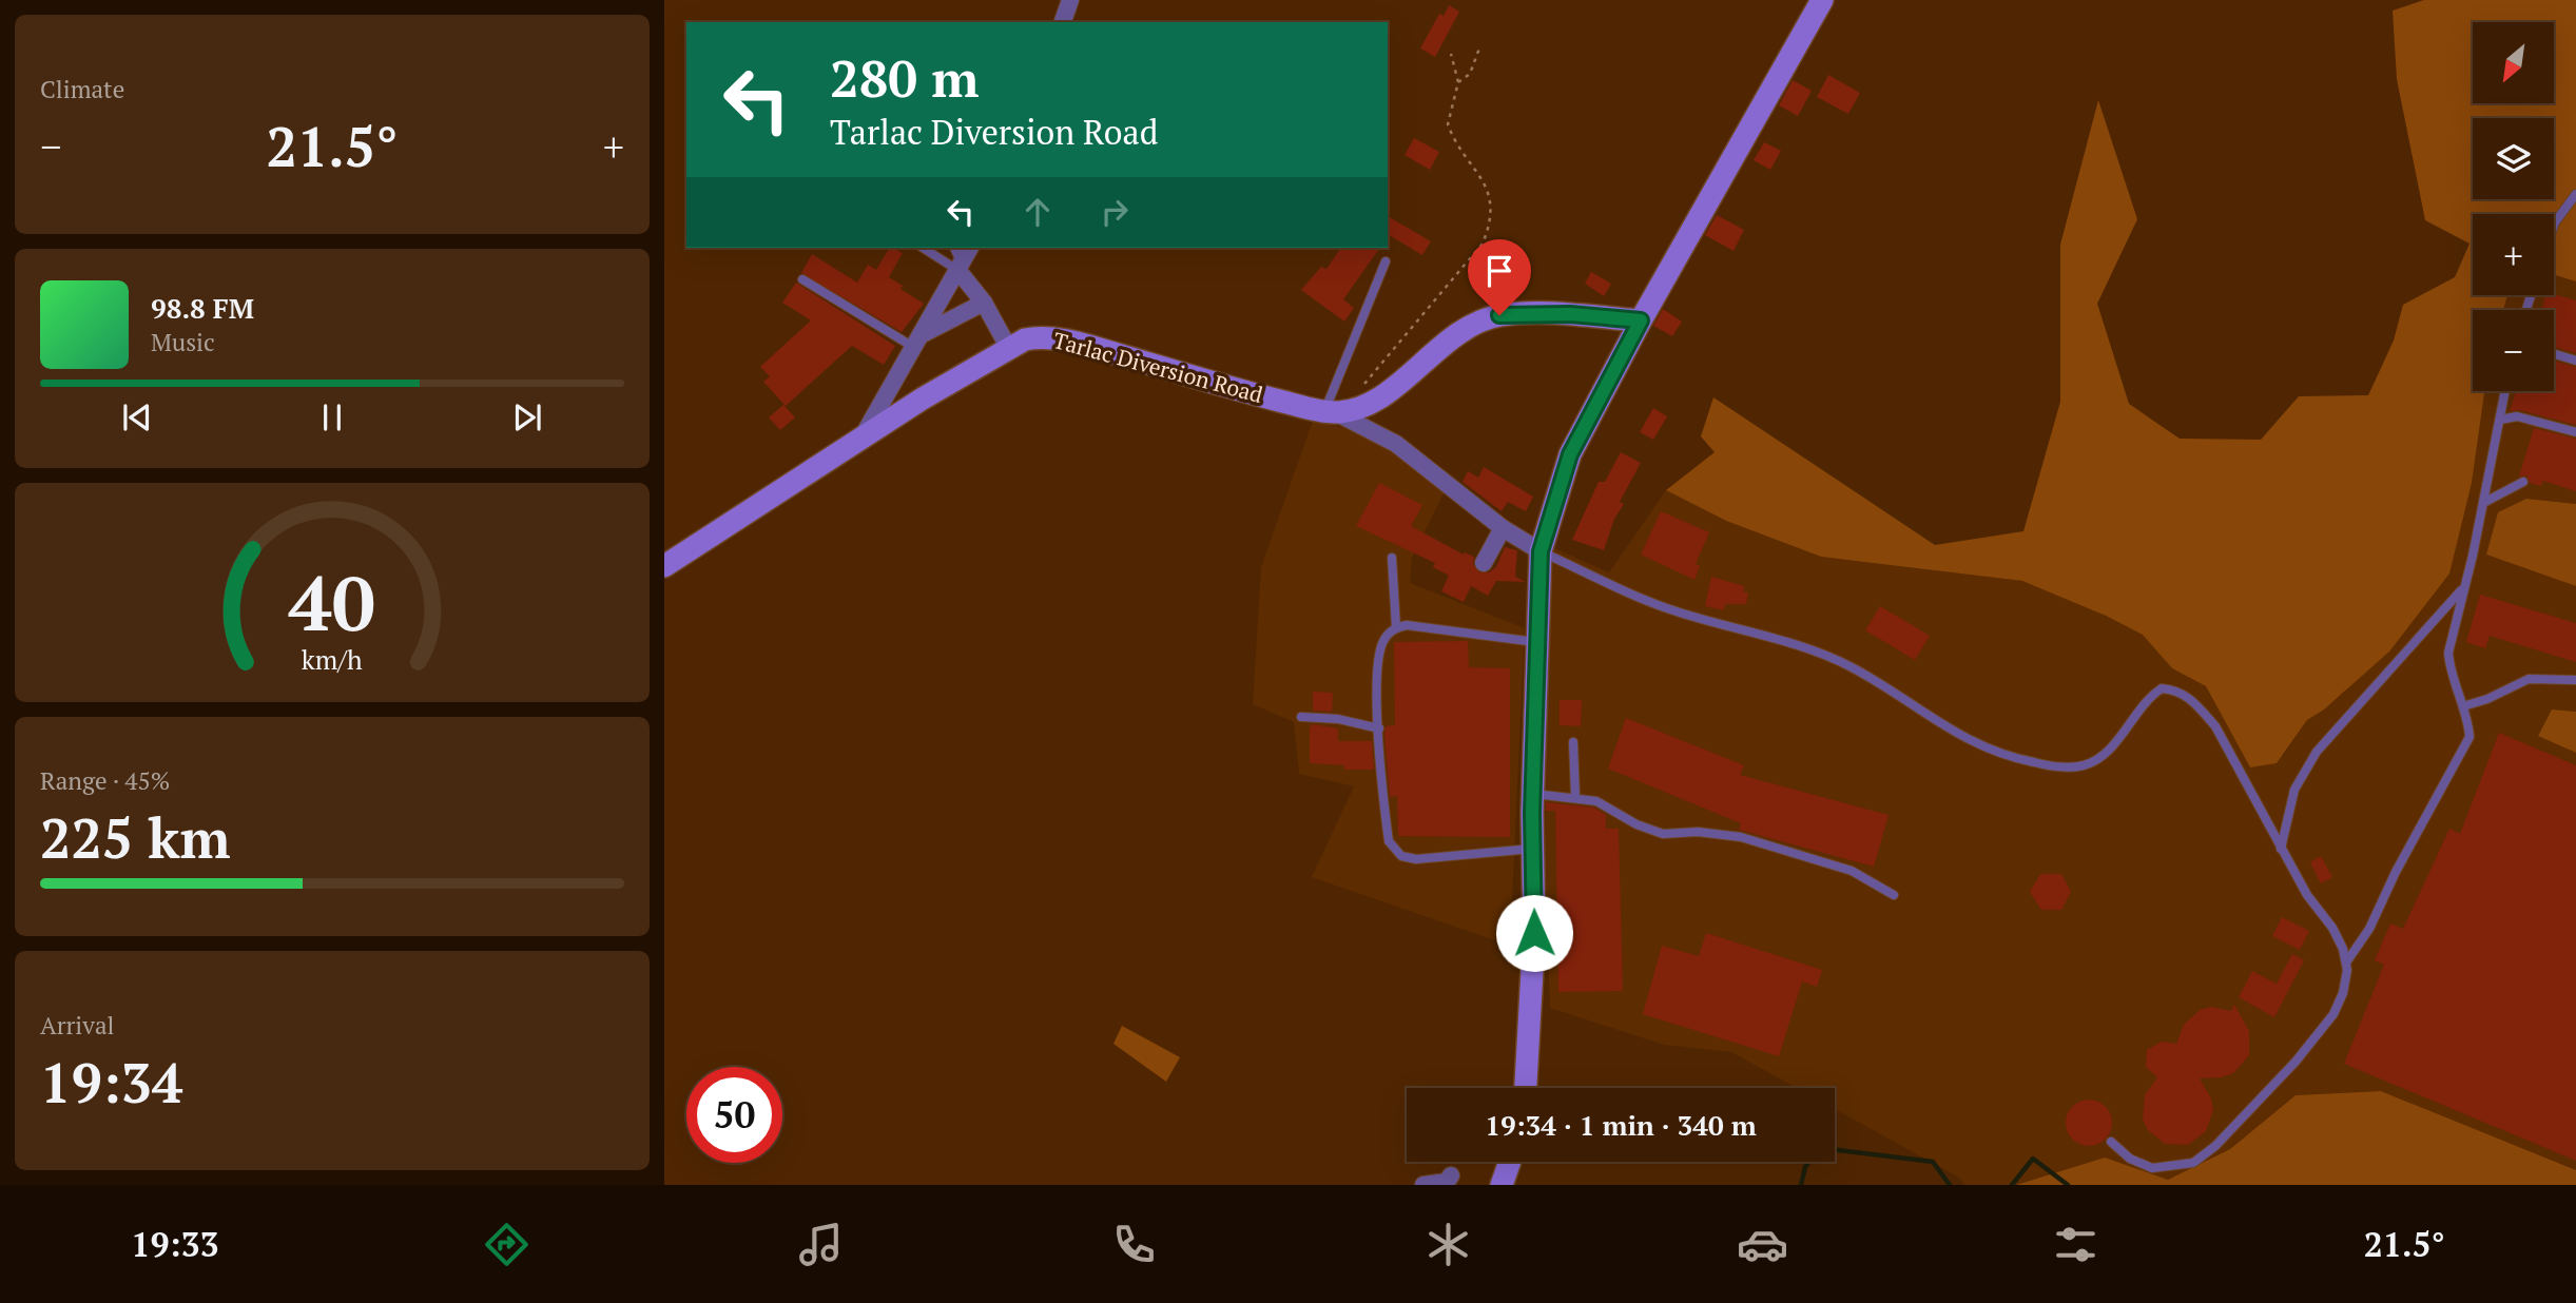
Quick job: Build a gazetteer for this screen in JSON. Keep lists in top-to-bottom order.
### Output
{
  "streets": {
    "main road": ["Tarlac Diversion Road"]
  },
  "north": "bottom left",
  "page": {
    "tile": [
      "Climate",
      ["Range · 45%", "225 km"],
      ["Arrival", "19:34"]
    ],
    "map_buttons": ["+", "−"],
    "turn": ["280 m", "Tarlac Diversion Road"],
    "heat": ["−", "21.5°", "+"],
    "song": ["98.8 FM", "Music"],
    "limit": "50",
    "trip": "19:34 · 1 min · 340 m",
    "tabs": ["19:33", "21.5°"],
    "gauge": ["40", "km/h"]
  }
}
